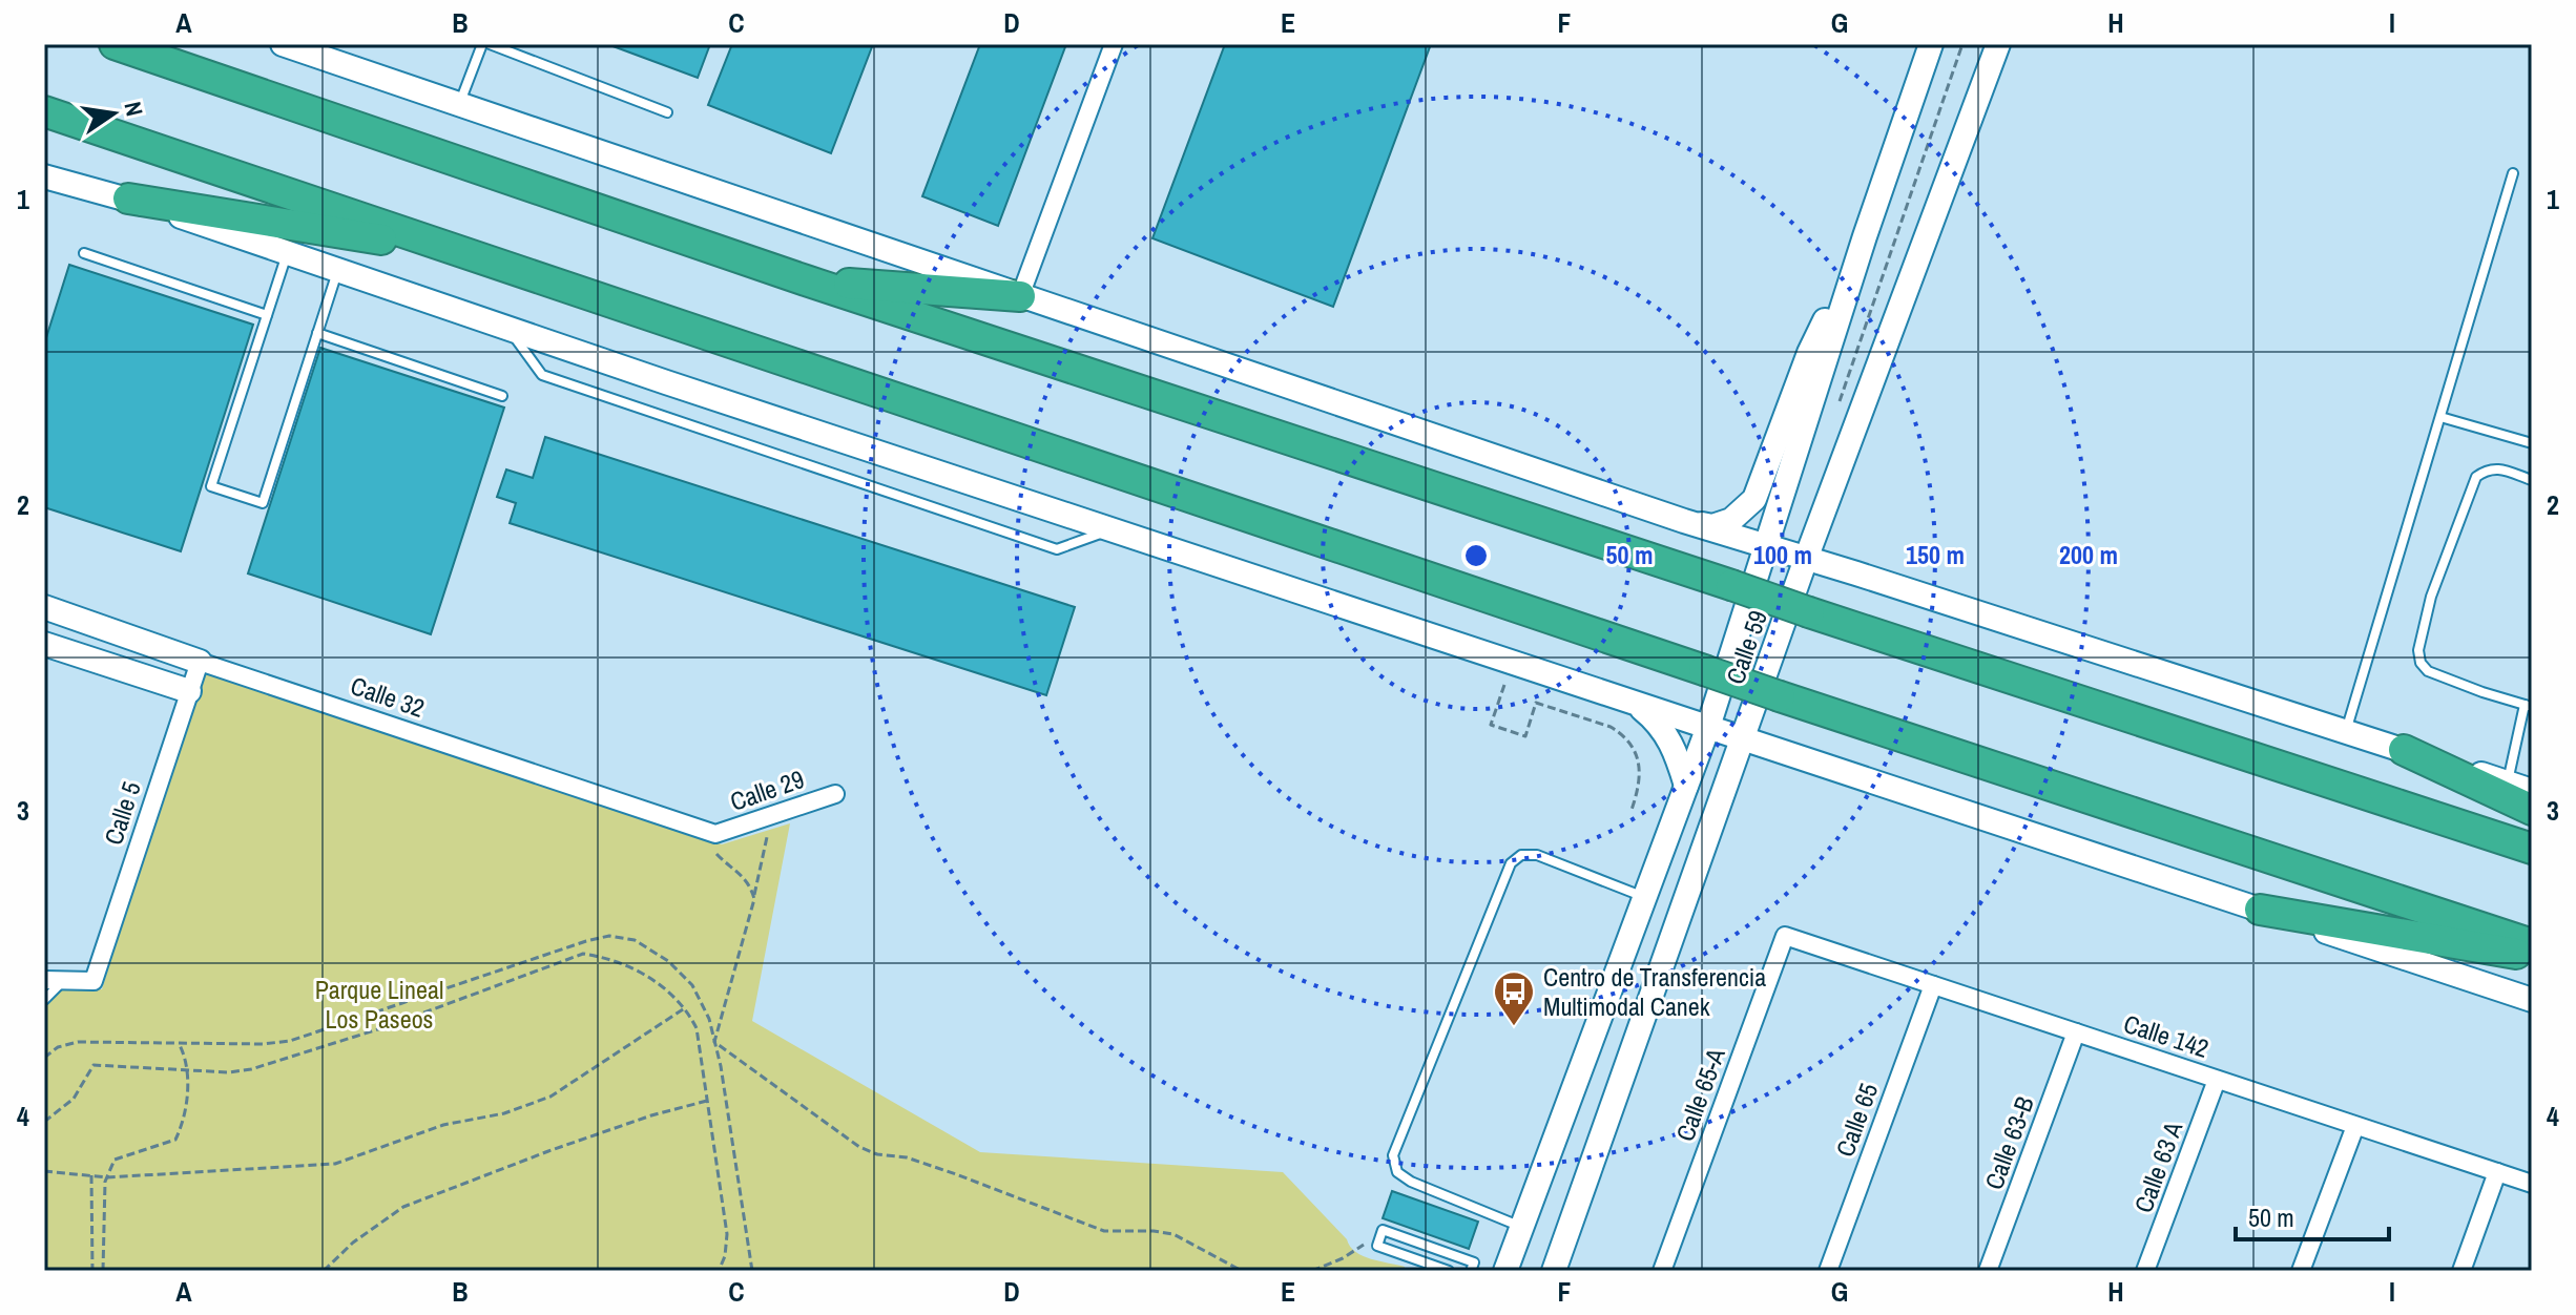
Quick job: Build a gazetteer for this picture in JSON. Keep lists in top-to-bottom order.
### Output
{
  "streets": {
    "main road": ["Calle 59", "Calle 32"],
    "street": [
      "Calle 29",
      "Calle 5",
      "Calle 142",
      "Calle 65-A",
      "Calle 65",
      "Calle 63-B",
      "Calle 63 A"
    ]
  },
  "crossings": [
    ["Calle 32", "Calle 29"],
    ["Calle 32", "Calle 5"],
    ["Calle 142", "Calle 65-A"],
    ["Calle 142", "Calle 65"],
    ["Calle 142", "Calle 63-B"],
    ["Calle 142", "Calle 63 A"]
  ],
  "parks": ["Parque Lineal Los Paseos"],
  "places": {
    "bus stop": ["Centro de Transferencia Multimodal Canek"]
  },
  "scale_bar": "50 m",
  "north": "right",
  "grid": {
    "columns": [
      "A",
      "B",
      "C",
      "D",
      "E",
      "F",
      "G",
      "H",
      "I"
    ],
    "rows": [
      "1",
      "2",
      "3",
      "4"
    ]
  },
  "rings": [
    "50 m",
    "100 m",
    "150 m",
    "200 m"
  ]
}
